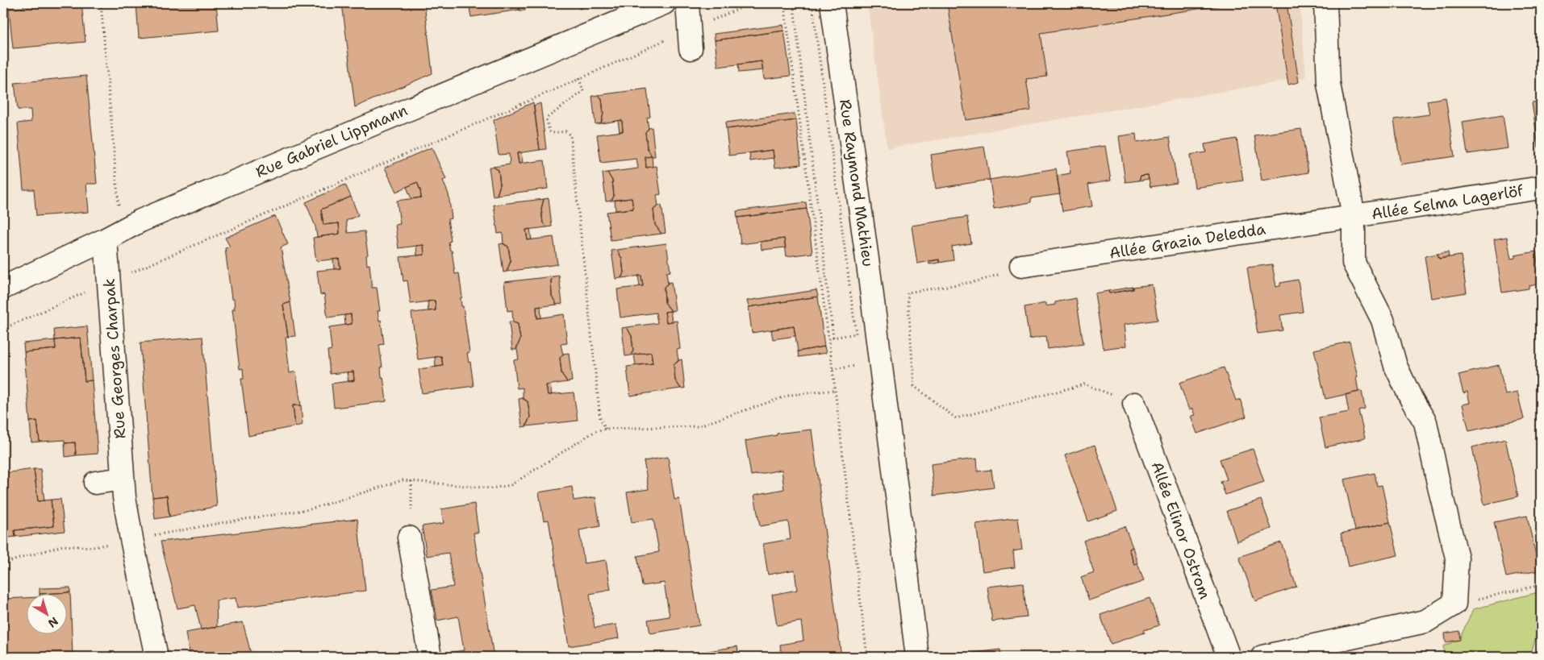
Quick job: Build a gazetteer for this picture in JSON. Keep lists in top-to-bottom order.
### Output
{
  "streets": {
    "street": [
      "Rue Gabriel Lippmann",
      "Rue Raymond Mathieu",
      "Allée Selma Lagerlöf",
      "Allée Grazia Deledda",
      "Rue Georges Charpak",
      "Allée Elinor Ostrom"
    ]
  },
  "crossings": [
    ["Rue Gabriel Lippmann", "Rue Georges Charpak"],
    ["Allée Selma Lagerlöf", "Allée Grazia Deledda"]
  ],
  "north": "bottom right"
}
